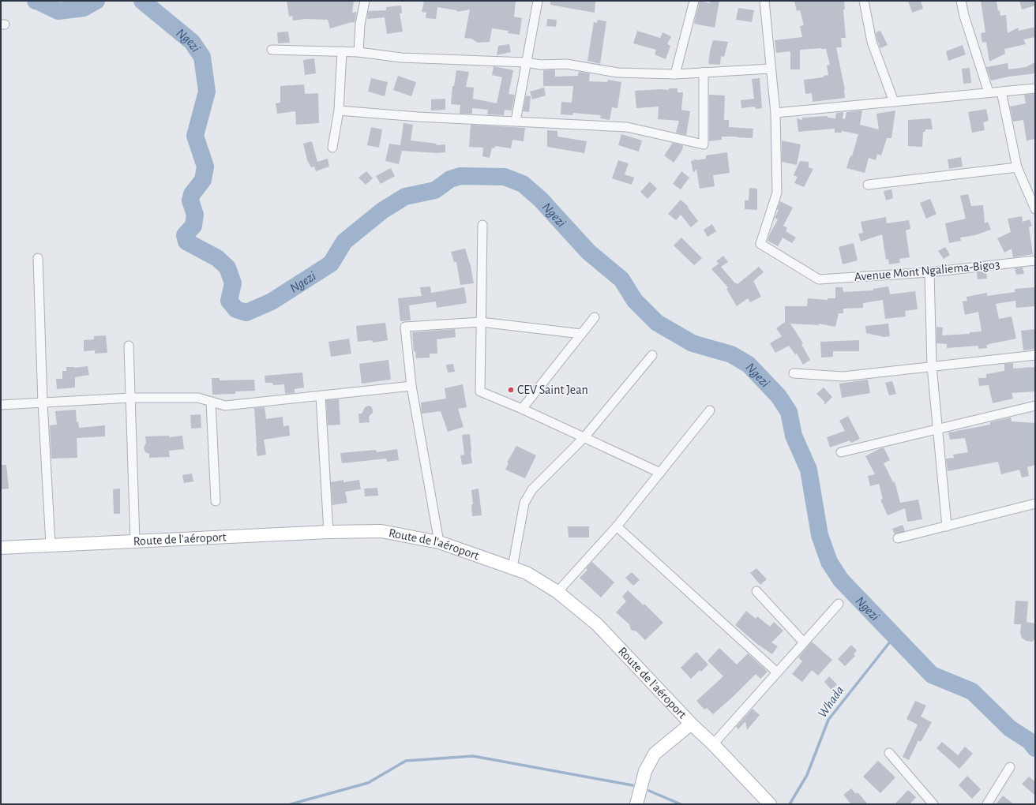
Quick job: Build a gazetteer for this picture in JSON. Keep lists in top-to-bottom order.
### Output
{
  "streets": {
    "street": ["Avenue Mont Ngaliema-Bigo3", "Route de l'aéroport"]
  },
  "water": ["Ngezi", "Whada"],
  "places": ["CEV Saint Jean"]
}
